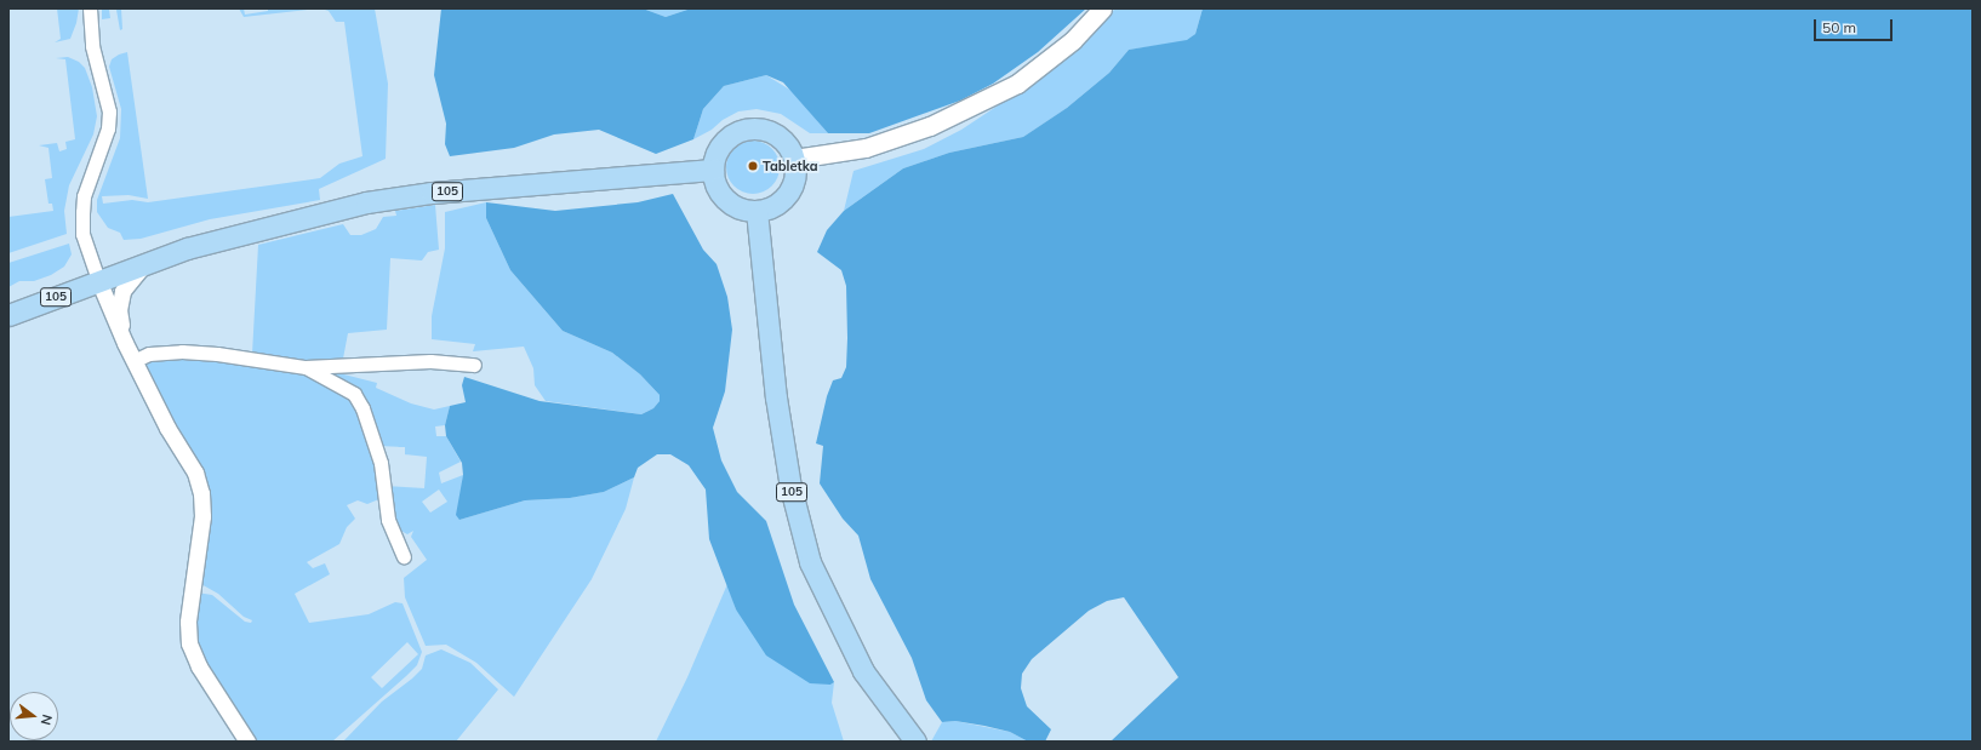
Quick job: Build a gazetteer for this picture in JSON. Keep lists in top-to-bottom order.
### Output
{
  "streets": {
    "main road": ["105"]
  },
  "places": ["Tabletka"],
  "scale_bar": "50 m",
  "north": "right"
}
